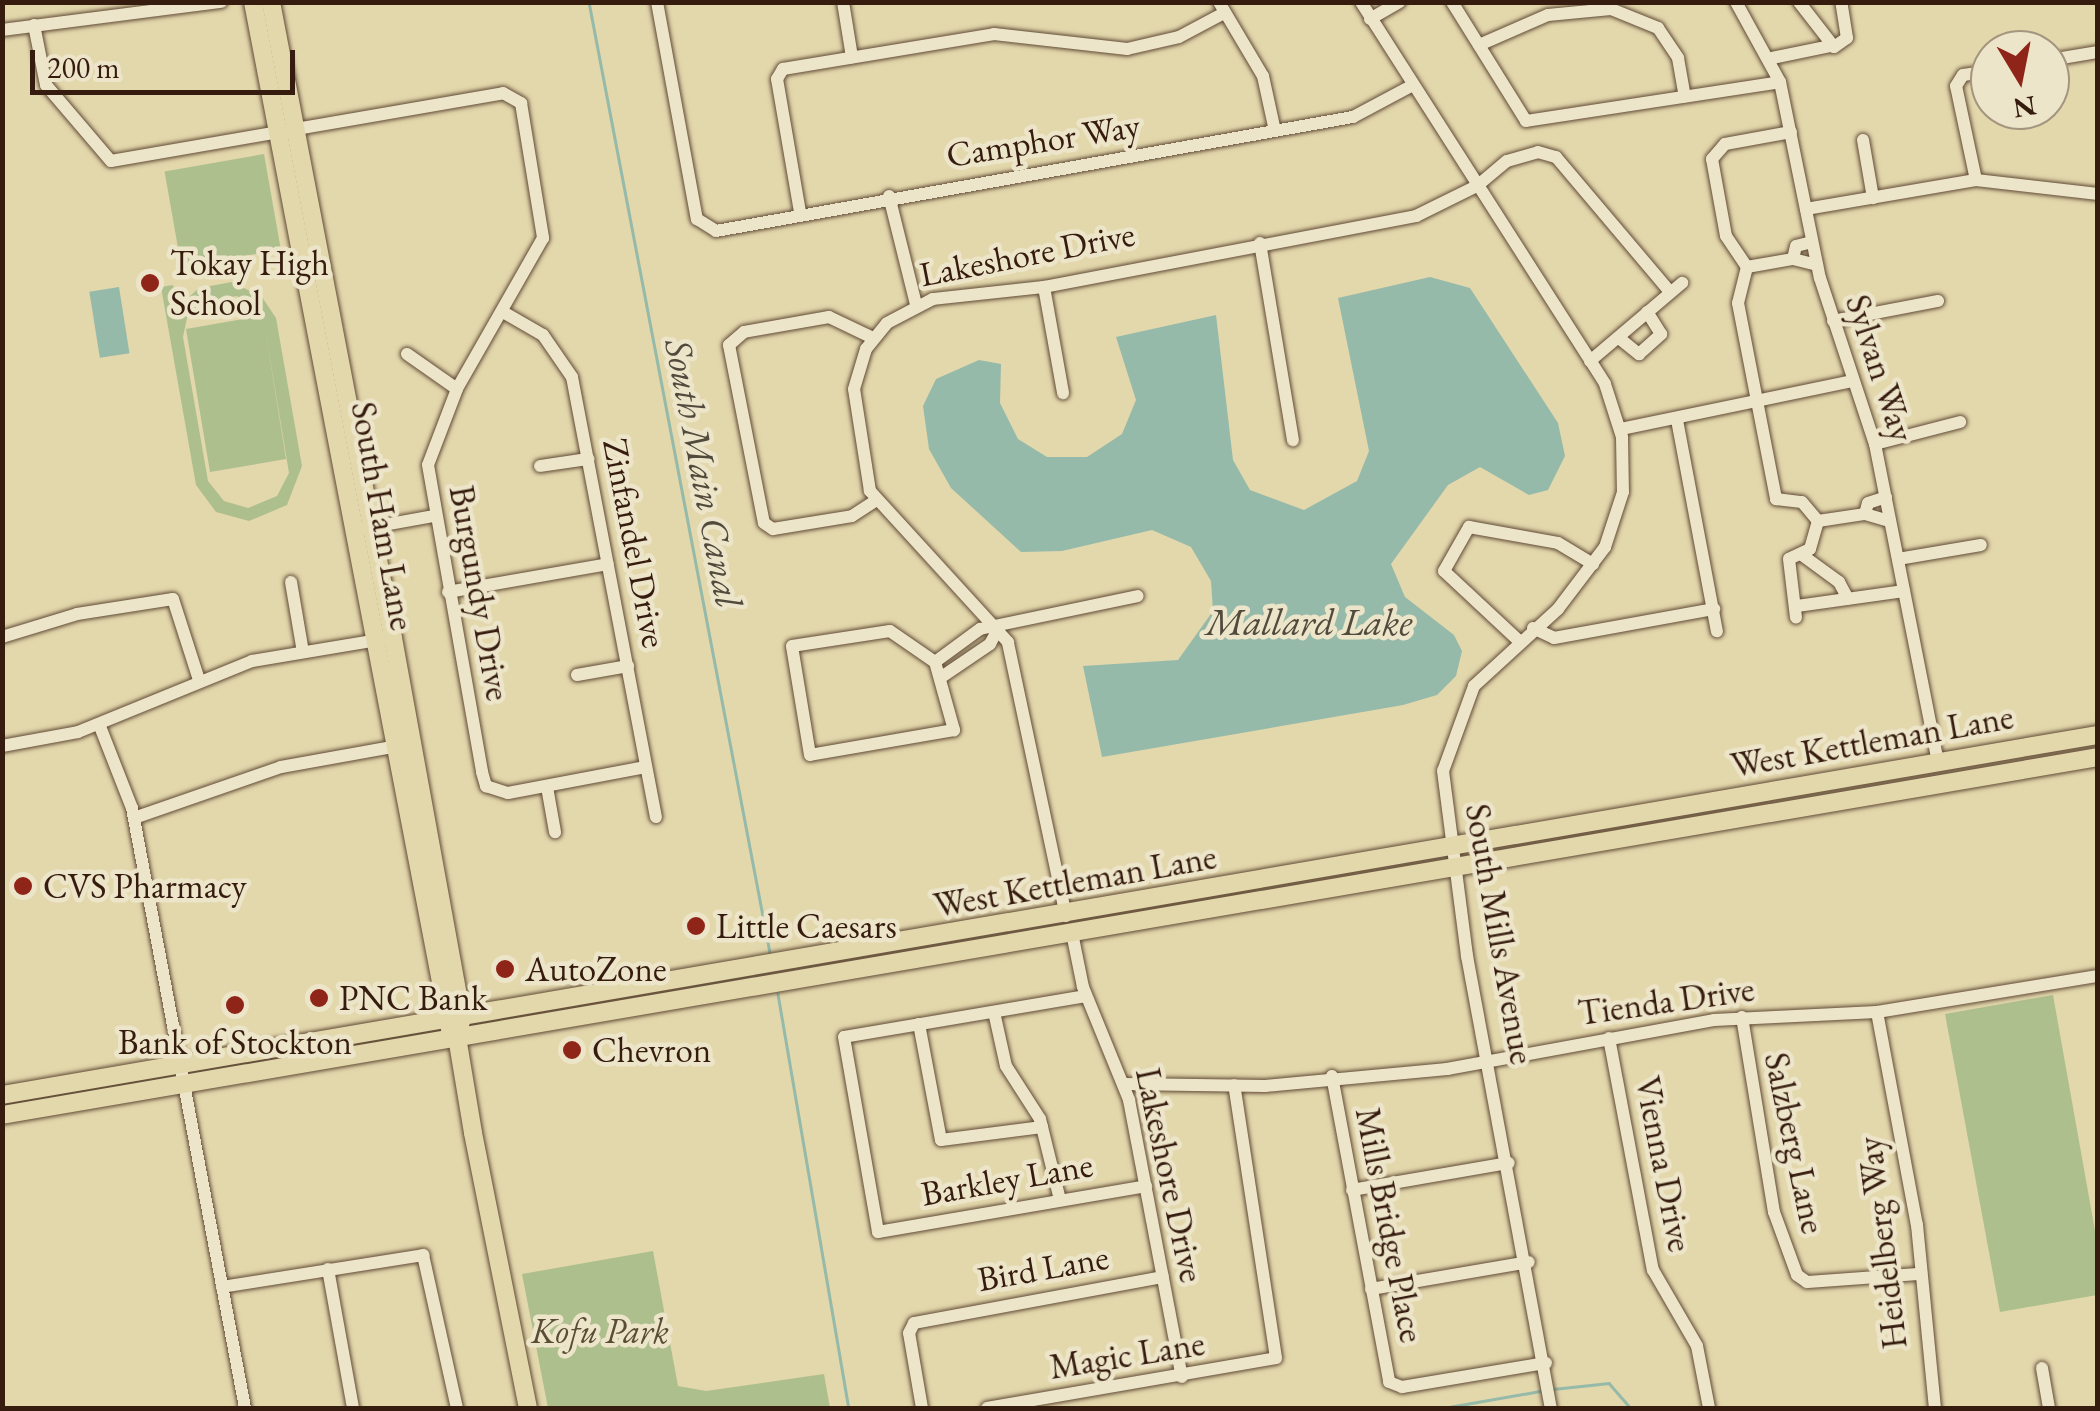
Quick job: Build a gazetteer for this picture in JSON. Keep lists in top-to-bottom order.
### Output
{
  "streets": {
    "main road": ["South Ham Lane", "West Kettleman Lane"],
    "street": [
      "Camphor Way",
      "Lakeshore Drive",
      "Sylvan Way",
      "Zinfandel Drive",
      "Burgundy Drive",
      "South Mills Avenue",
      "Tienda Drive",
      "Salzberg Lane",
      "Vienna Drive",
      "Barkley Lane",
      "Mills Bridge Place",
      "Heidelberg Way",
      "Bird Lane",
      "Magic Lane"
    ]
  },
  "crossings": [
    ["Camphor Way", "South Mills Avenue"],
    ["Lakeshore Drive", "West Kettleman Lane"],
    ["Lakeshore Drive", "South Mills Avenue"],
    ["Lakeshore Drive", "Tienda Drive"],
    ["Lakeshore Drive", "Barkley Lane"],
    ["Lakeshore Drive", "Bird Lane"],
    ["Lakeshore Drive", "Magic Lane"],
    ["Sylvan Way", "West Kettleman Lane"],
    ["South Ham Lane", "Burgundy Drive"],
    ["South Ham Lane", "West Kettleman Lane"],
    ["Zinfandel Drive", "Burgundy Drive"],
    ["West Kettleman Lane", "South Mills Avenue"],
    ["South Mills Avenue", "Tienda Drive"],
    ["South Mills Avenue", "Mills Bridge Place"],
    ["Tienda Drive", "Salzberg Lane"],
    ["Tienda Drive", "Vienna Drive"],
    ["Tienda Drive", "Mills Bridge Place"],
    ["Tienda Drive", "Heidelberg Way"],
    ["Tienda Drive", "Magic Lane"],
    ["Salzberg Lane", "Heidelberg Way"]
  ],
  "water": ["South Main Canal", "Mallard Lake"],
  "parks": ["Kofu Park"],
  "places": [
    "Tokay High School",
    "CVS Pharmacy",
    "Little Caesars",
    "AutoZone",
    "PNC Bank",
    "Bank of Stockton",
    "Chevron"
  ],
  "scale_bar": "200 m",
  "north": "bottom"
}
